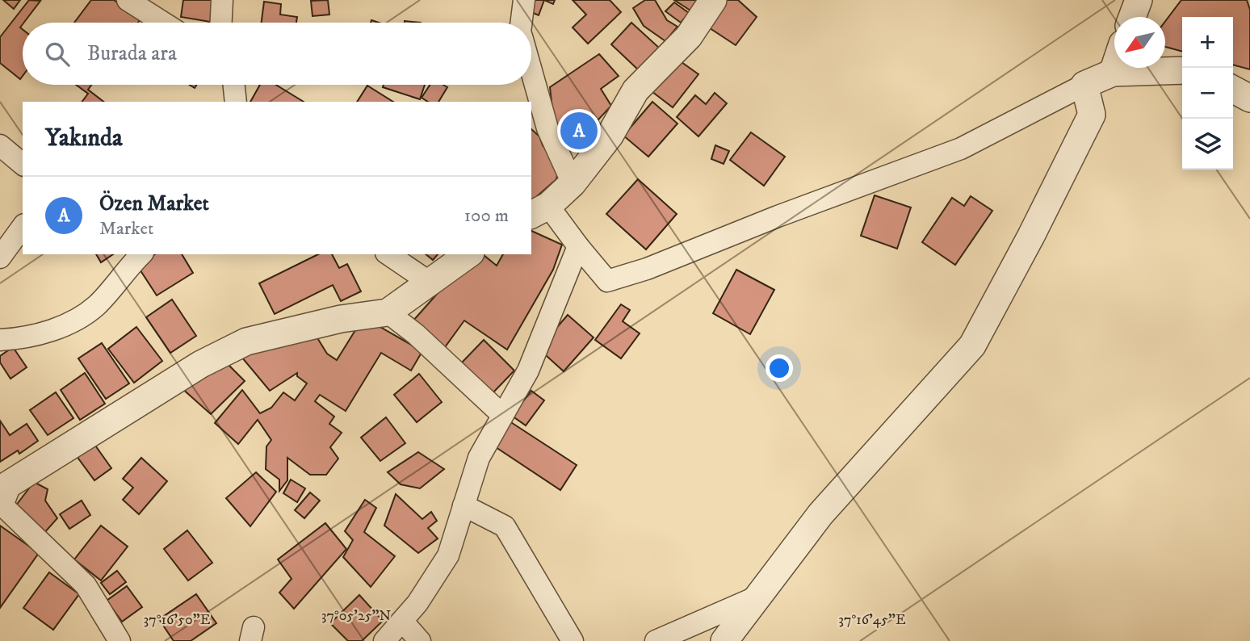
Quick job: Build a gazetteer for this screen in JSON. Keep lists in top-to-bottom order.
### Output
{
  "north": "bottom left",
  "page": {
    "map_buttons": ["+", "−"],
    "search": "Burada ara",
    "heading": "Yakında",
    "pins": "A",
    "list": [
      {
        "mark": "A",
        "name": "Özen Market",
        "note": "Market",
        "value": "100 m"
      }
    ]
  },
  "coordinates": ["37°05'25\"N", "37°16'50\"E", "37°16'45\"E"]
}
